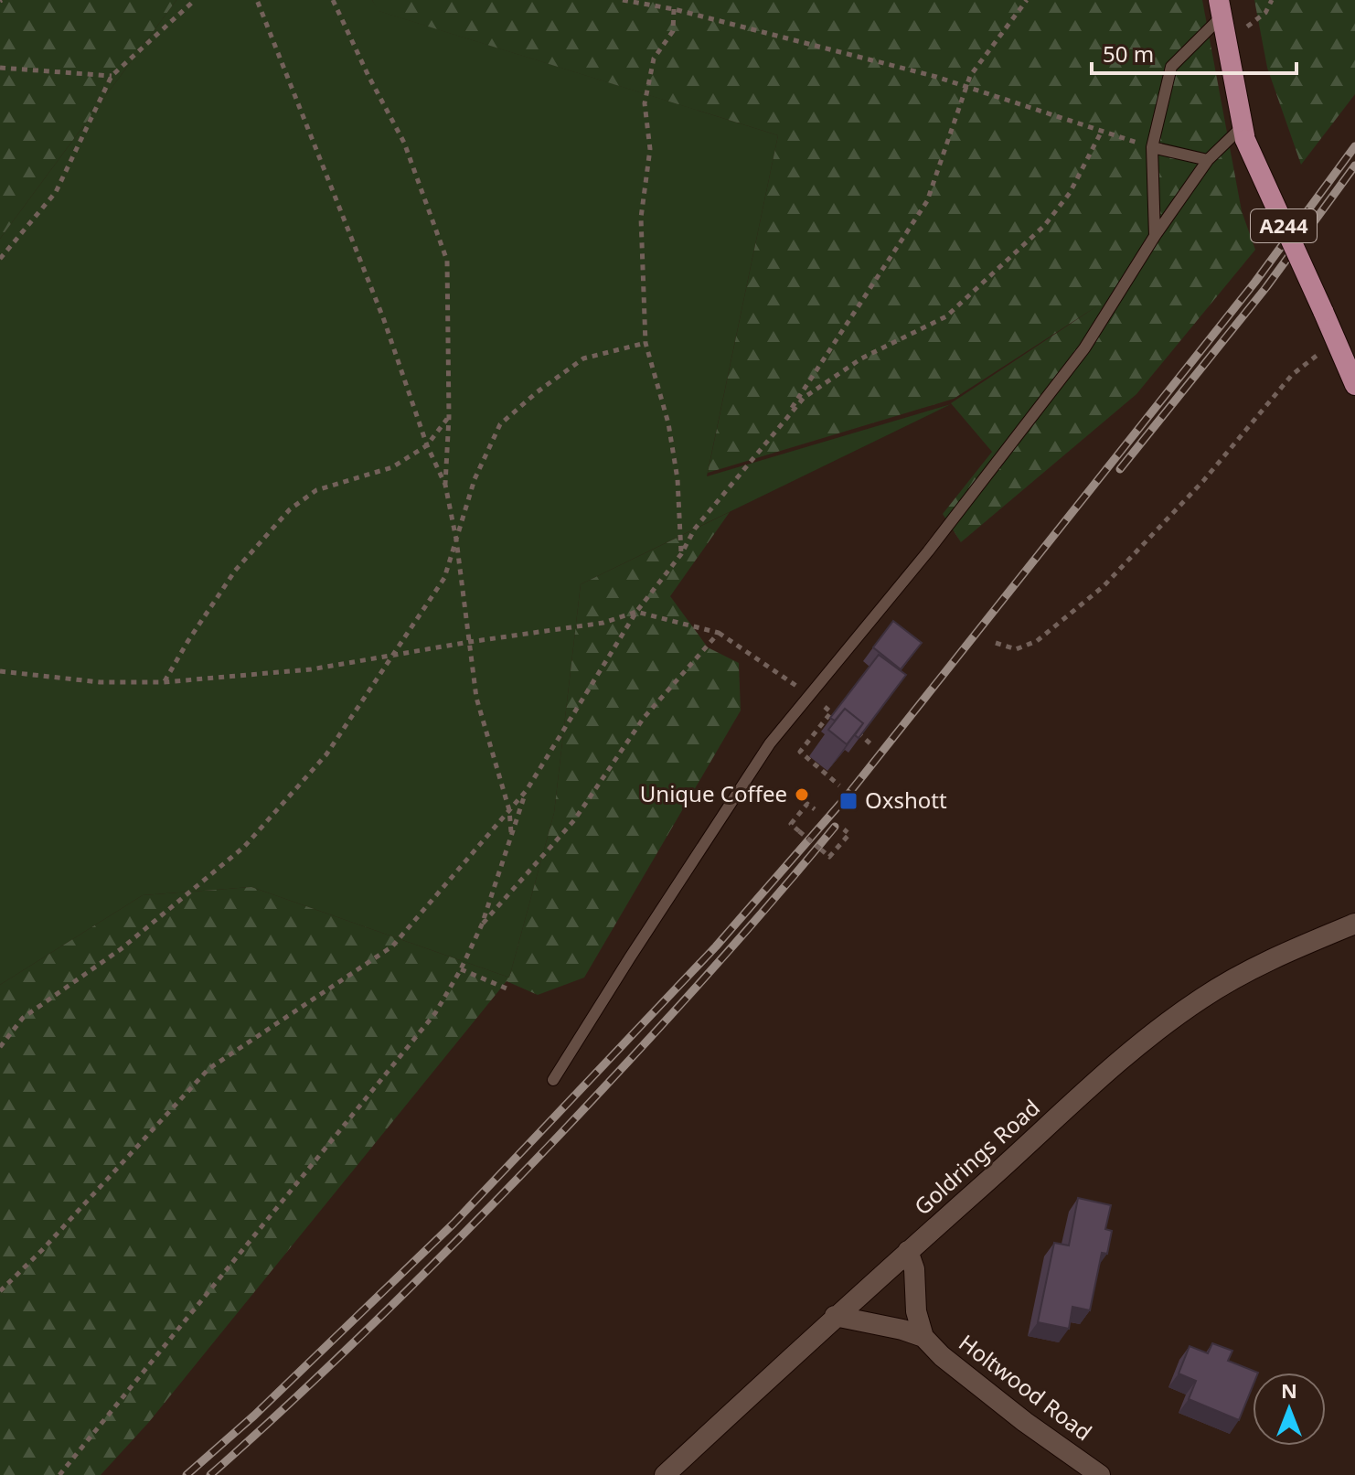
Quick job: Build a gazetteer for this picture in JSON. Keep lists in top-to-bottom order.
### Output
{
  "streets": {
    "main road": ["A244"],
    "street": ["Goldrings Road", "Holtwood Road"]
  },
  "crossings": [
    ["Goldrings Road", "Holtwood Road"]
  ],
  "places": {
    "other": ["Unique Coffee"],
    "transit": ["Oxshott"]
  },
  "scale_bar": "50 m",
  "north": "top"
}
